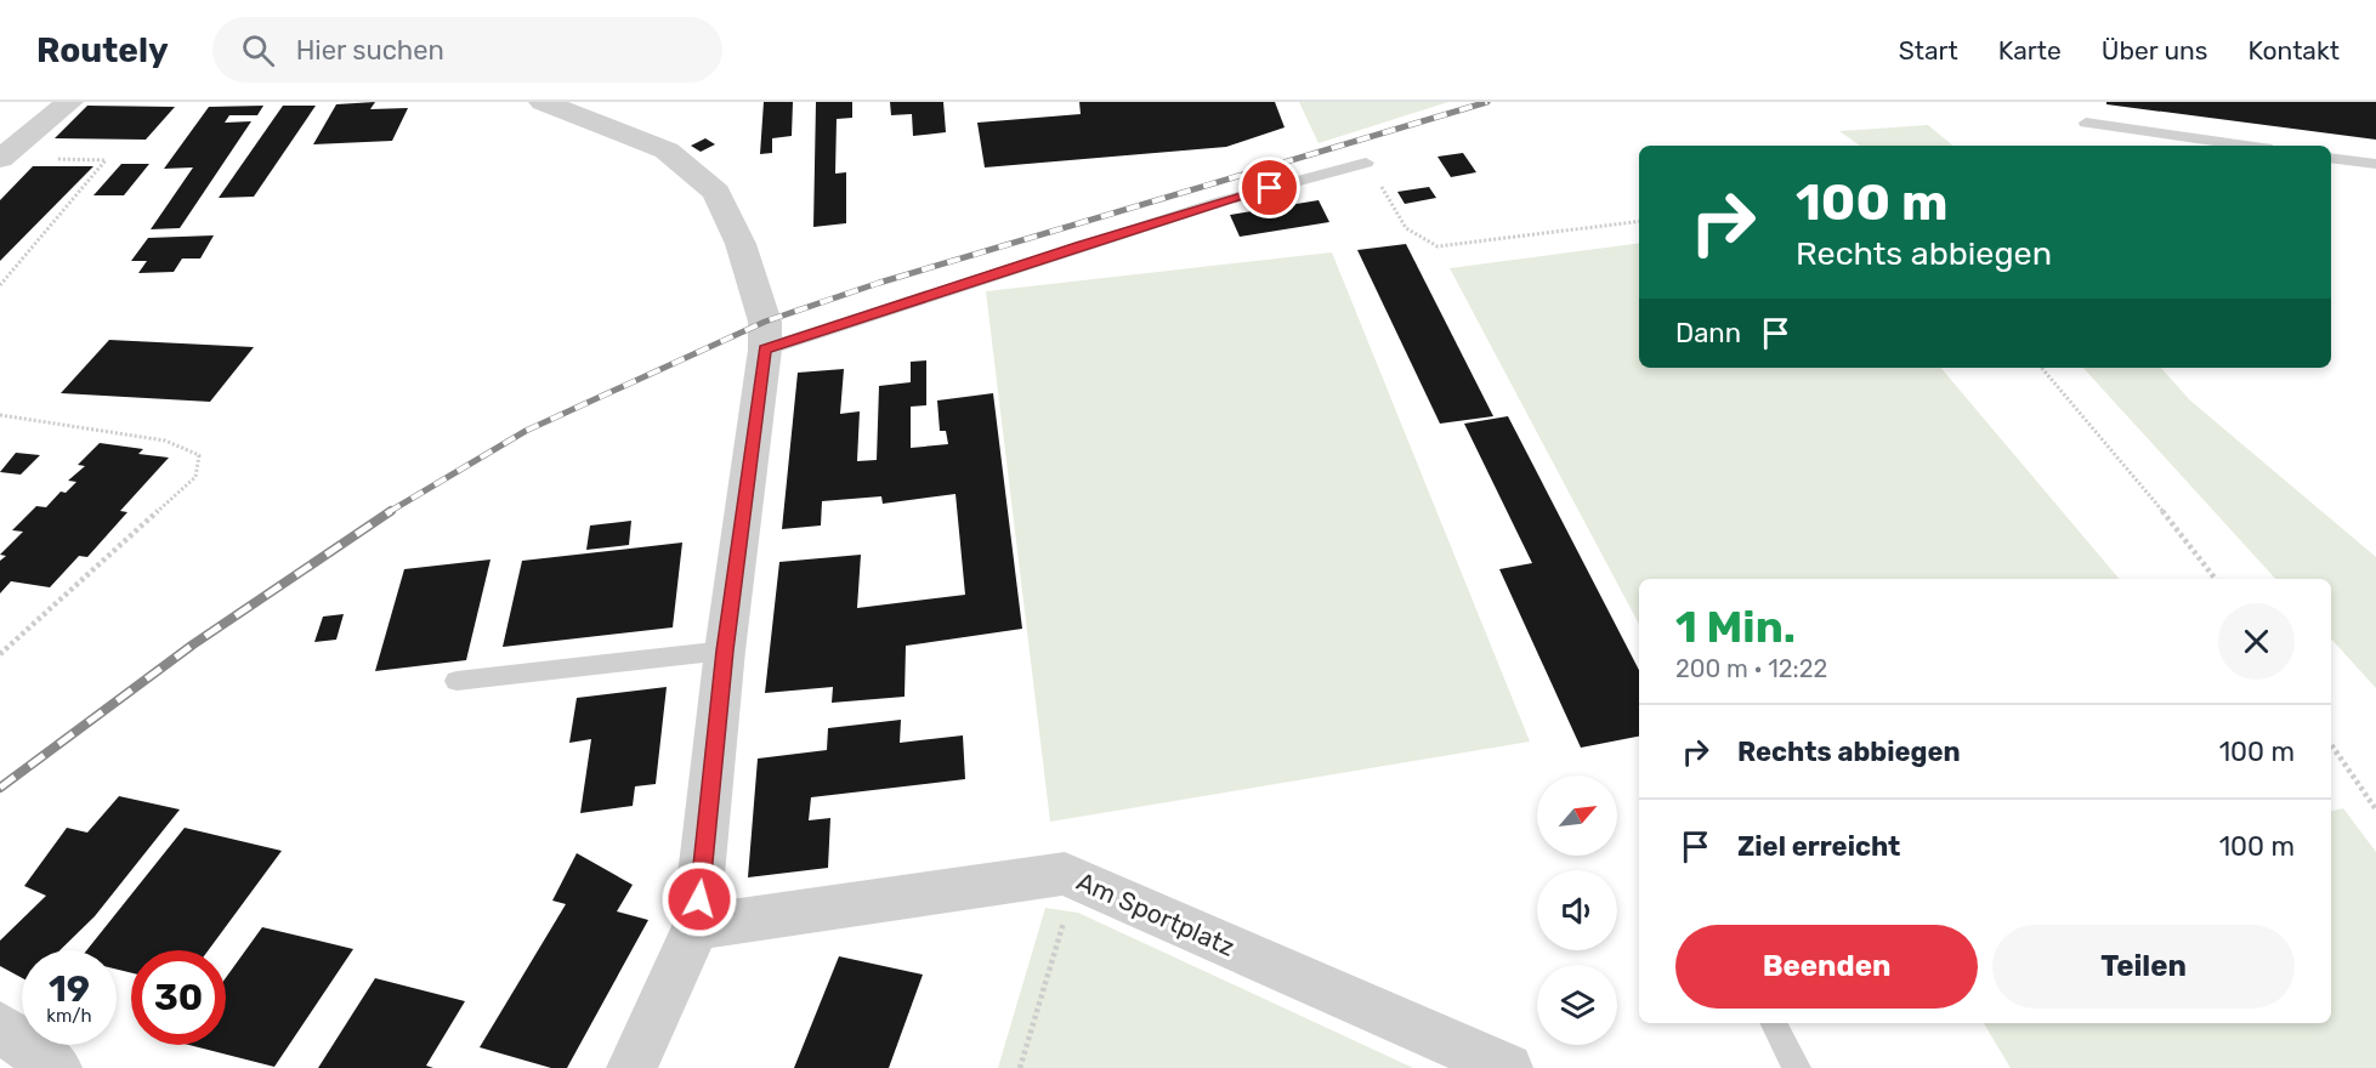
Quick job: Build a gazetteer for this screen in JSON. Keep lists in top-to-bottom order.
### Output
{
  "streets": {
    "street": ["Am Sportplatz"]
  },
  "north": "top right",
  "page": {
    "header": "Routely",
    "search": "Hier suchen",
    "nav": [
      "Start",
      "Karte",
      "Über uns",
      "Kontakt"
    ],
    "turn": ["100 m", "Rechts abbiegen"],
    "then": "Dann",
    "heading": ["1 Min.", "200 m · 12:22"],
    "list": [
      {
        "name": "Rechts abbiegen",
        "value": "100 m"
      },
      {
        "name": "Ziel erreicht",
        "value": "100 m"
      }
    ],
    "buttons": ["Beenden", "Teilen"],
    "speed": "19 km/h",
    "limit": "30"
  }
}
